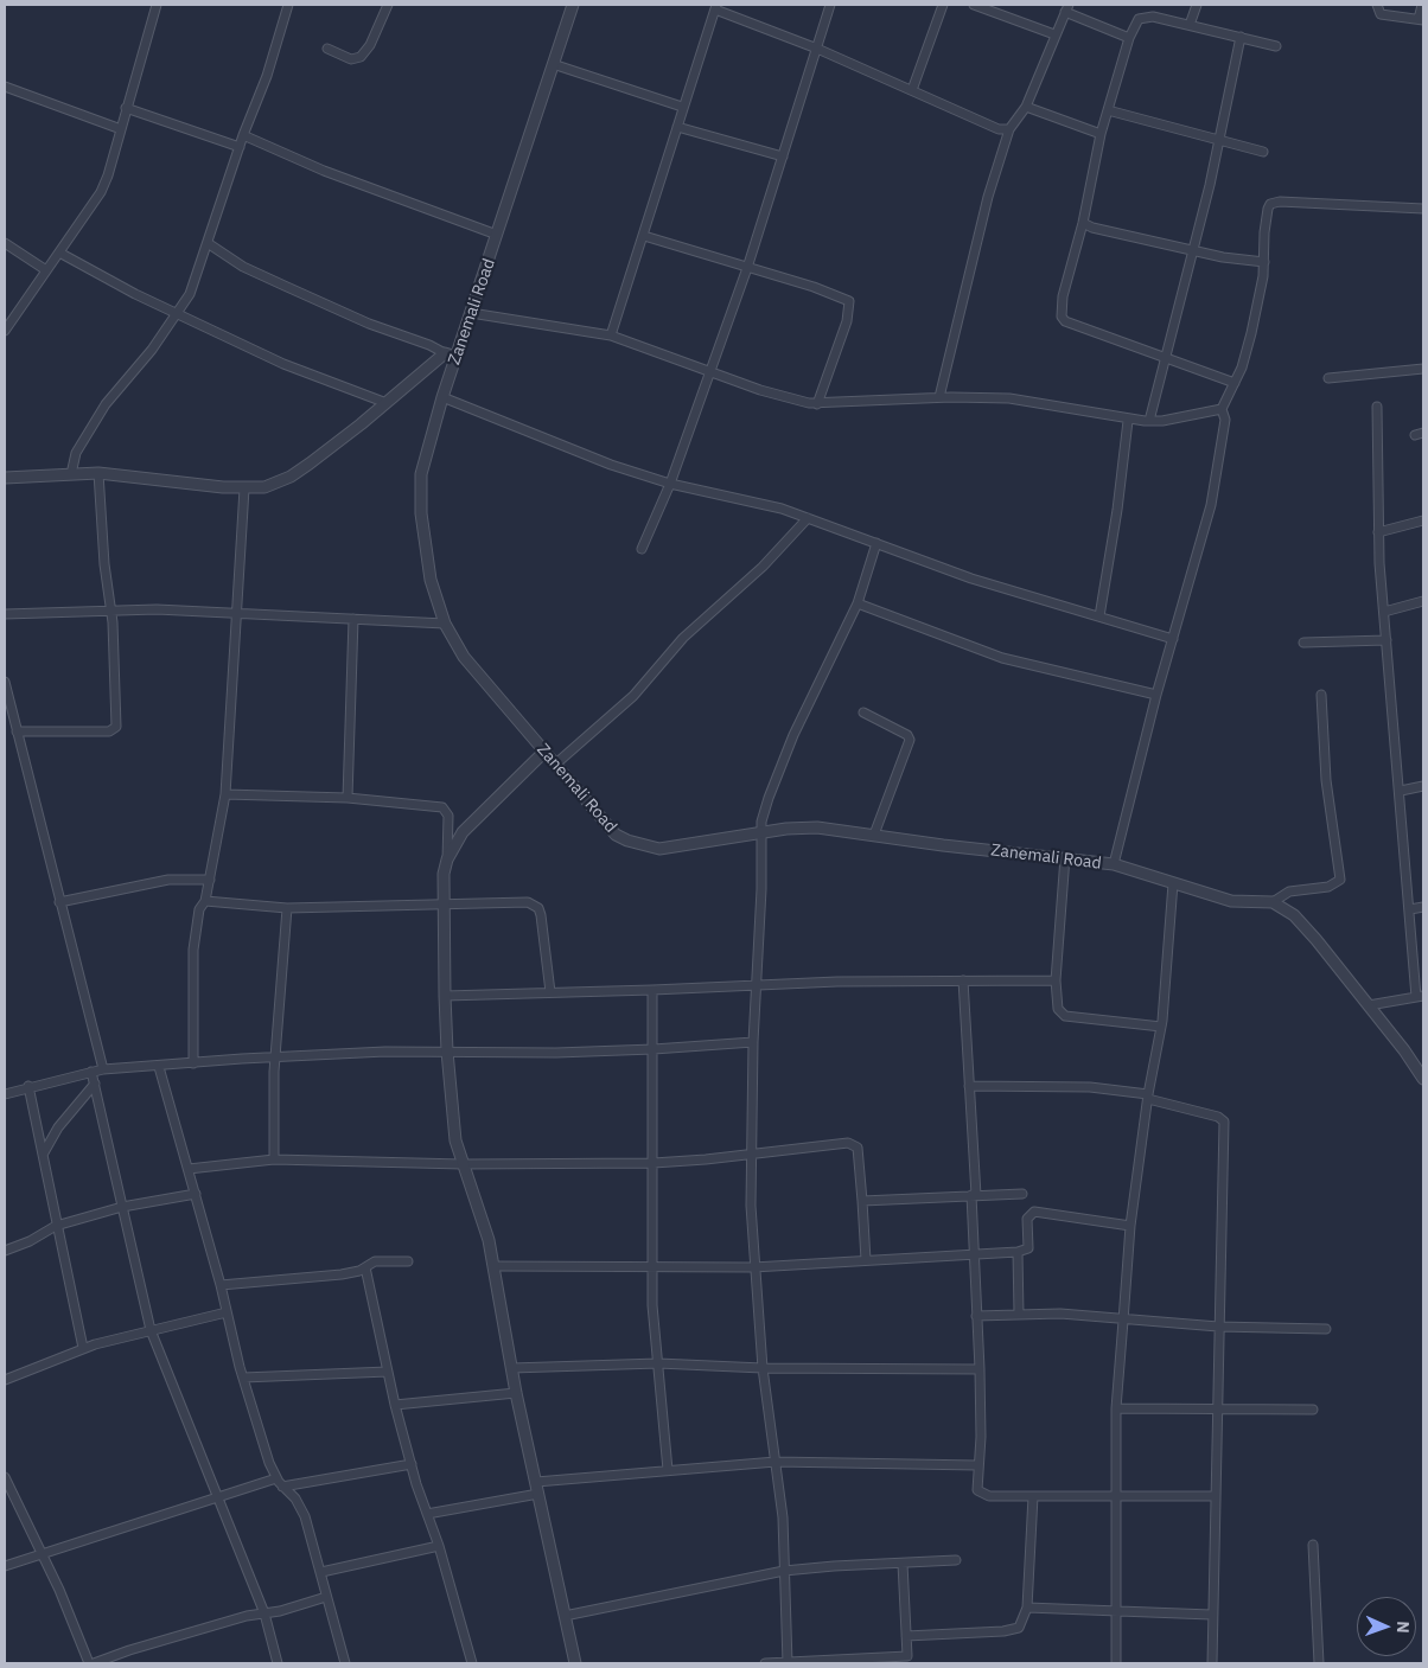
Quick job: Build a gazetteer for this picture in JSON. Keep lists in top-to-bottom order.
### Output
{
  "streets": {
    "street": ["Zanemali Road"]
  },
  "north": "right"
}
